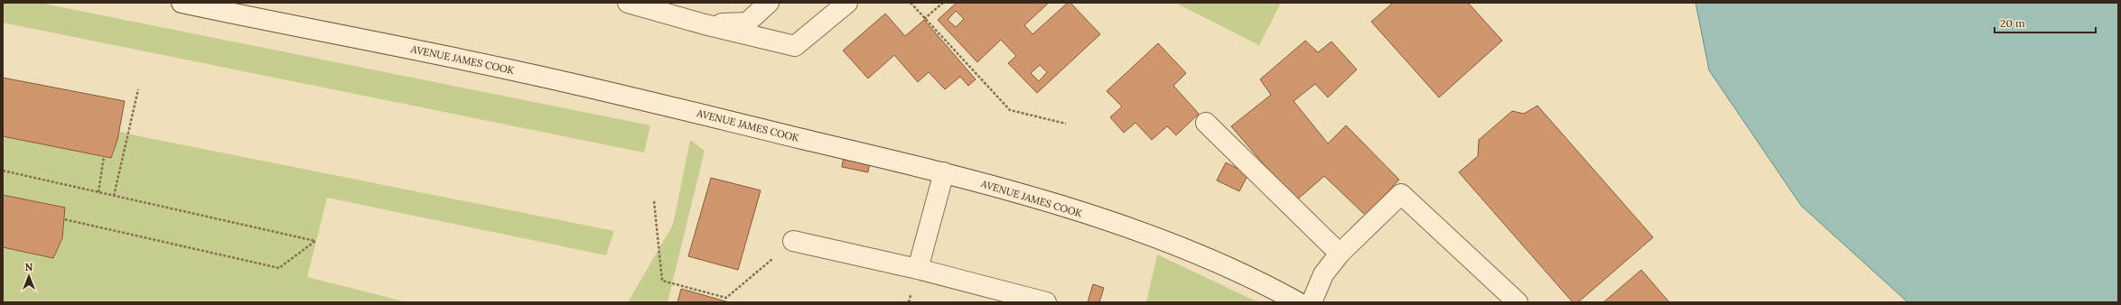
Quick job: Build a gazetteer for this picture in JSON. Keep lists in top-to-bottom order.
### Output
{
  "streets": {
    "main road": ["AVENUE JAMES COOK"]
  },
  "scale_bar": "20 m",
  "north": "top"
}
